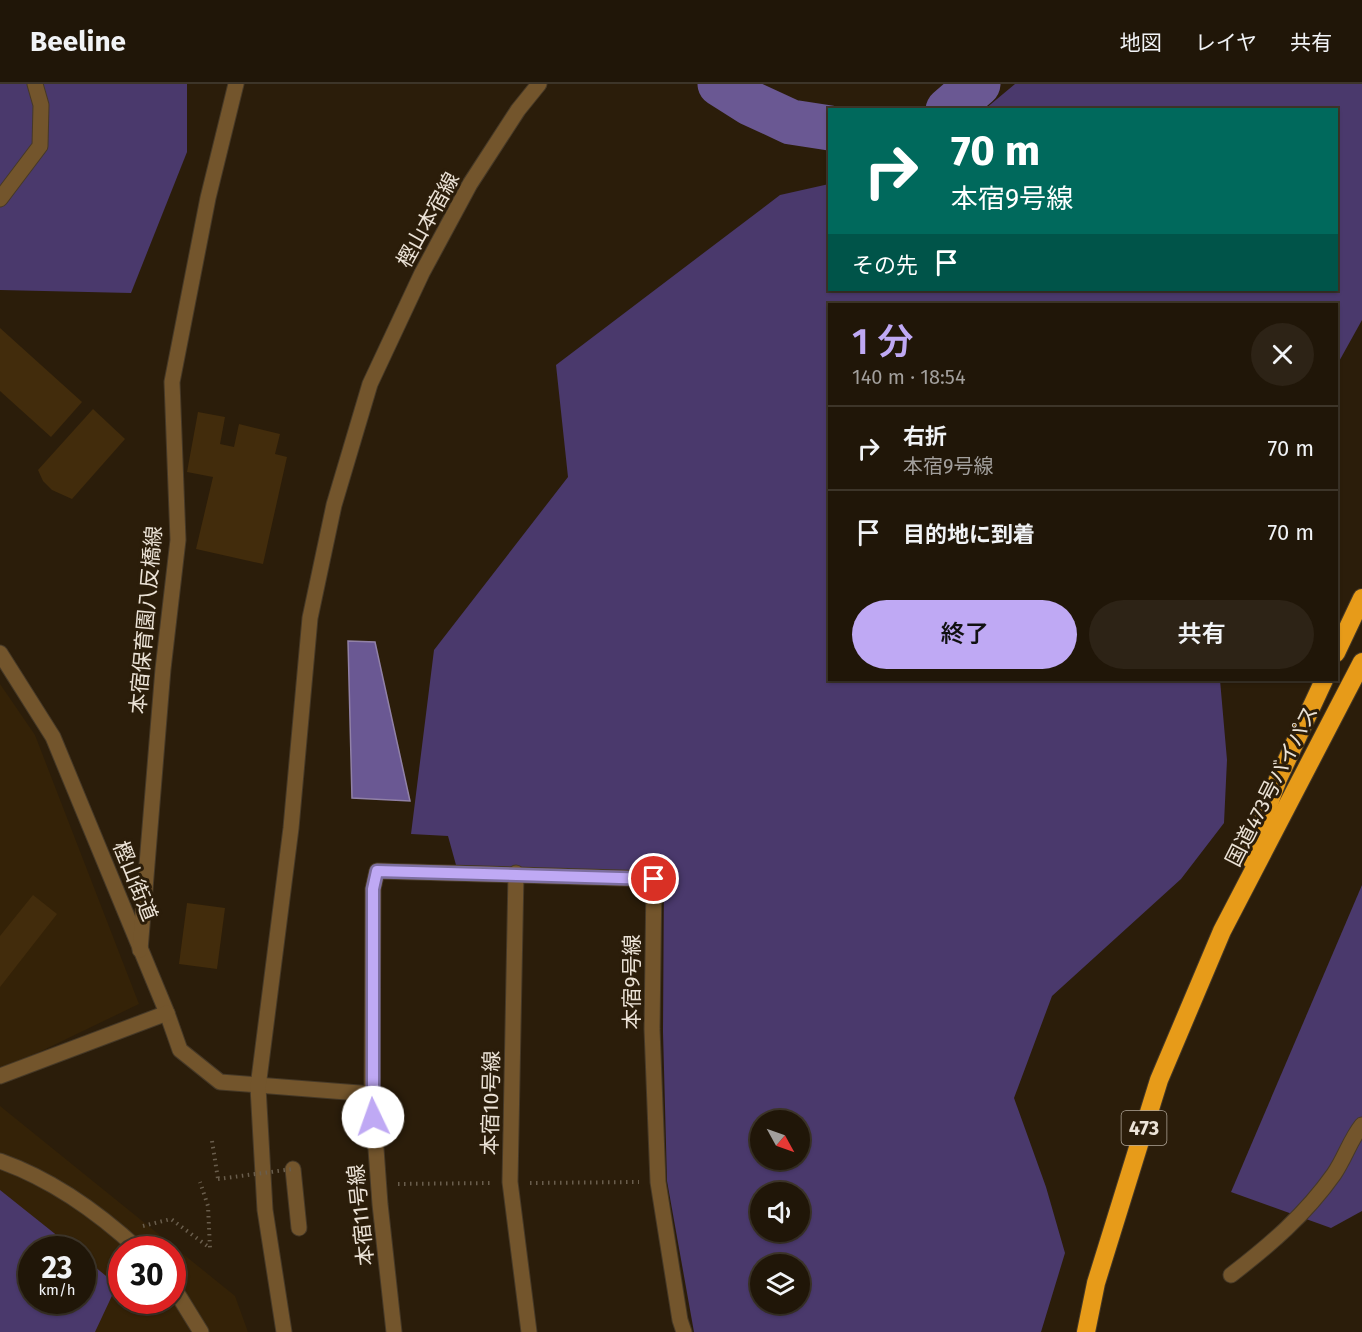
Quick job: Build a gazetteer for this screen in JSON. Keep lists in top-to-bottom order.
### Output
{
  "streets": {
    "highway": ["国道473号バイパス", "473"],
    "street": [
      "樫山本宿線",
      "本宿保育園八反橋線",
      "樫山街道",
      "本宿9号線",
      "本宿10号線",
      "本宿11号線"
    ]
  },
  "crossings": [
    ["樫山本宿線", "樫山街道"],
    ["本宿保育園八反橋線", "樫山街道"],
    ["樫山街道", "本宿9号線"],
    ["樫山街道", "本宿11号線"],
    ["本宿9号線", "本宿10号線"],
    ["本宿9号線", "本宿11号線"]
  ],
  "north": "bottom right",
  "page": {
    "header": "Beeline",
    "nav": ["地図", "レイヤ", "共有"],
    "turn": ["70 m", "本宿9号線"],
    "then": "その先",
    "heading": ["1 分", "140 m · 18:54"],
    "list": [
      {
        "name": "右折",
        "note": "本宿9号線",
        "value": "70 m"
      },
      {
        "name": "目的地に到着",
        "value": "70 m"
      }
    ],
    "buttons": ["終了", "共有"],
    "speed": "23 km/h",
    "limit": "30"
  }
}
